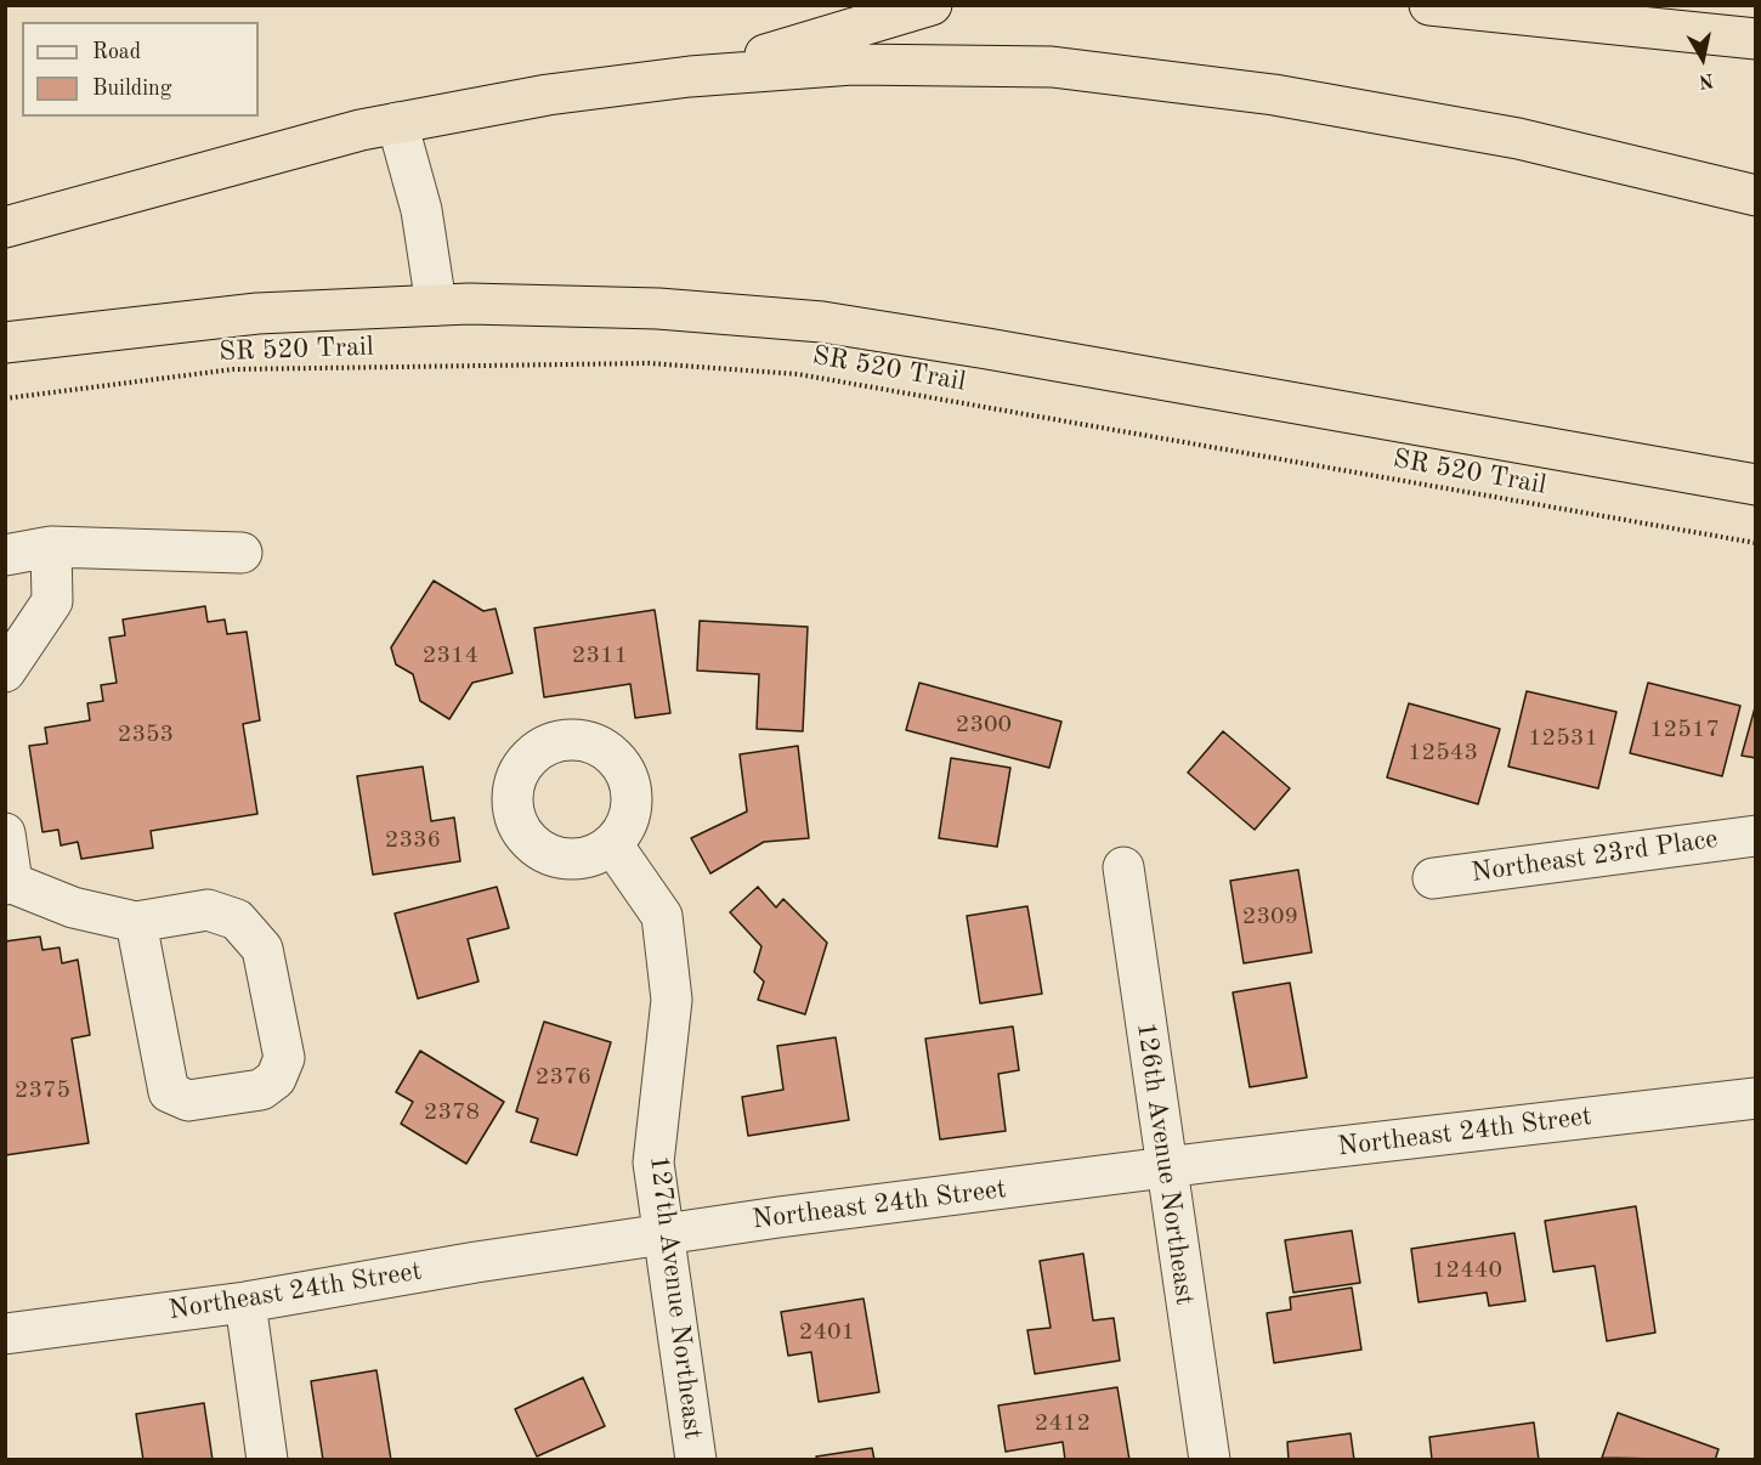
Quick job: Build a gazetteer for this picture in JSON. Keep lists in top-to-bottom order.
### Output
{
  "streets": {
    "street": [
      "Northeast 23rd Place",
      "Northeast 24th Street",
      "126th Avenue Northeast",
      "127th Avenue Northeast"
    ],
    "path": ["SR 520 Trail"]
  },
  "crossings": [
    ["Northeast 24th Street", "126th Avenue Northeast"],
    ["Northeast 24th Street", "127th Avenue Northeast"]
  ],
  "house_numbers": [
    "2314",
    "2311",
    "2300",
    "12517",
    "2353",
    "12531",
    "12543",
    "2336",
    "2309",
    "2376",
    "2375",
    "2378",
    "12440",
    "2401",
    "2412"
  ],
  "legend": ["Road", "Building"],
  "north": "bottom"
}
